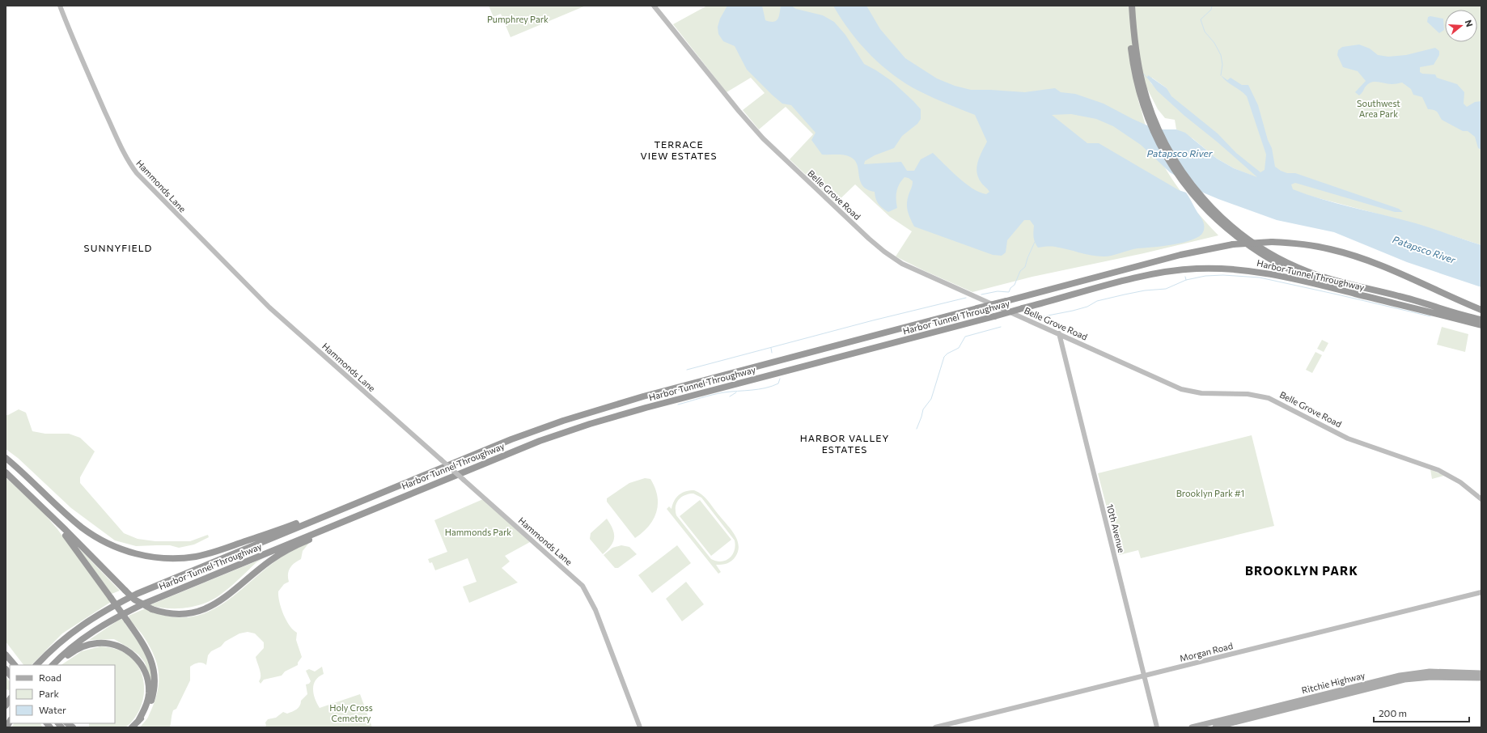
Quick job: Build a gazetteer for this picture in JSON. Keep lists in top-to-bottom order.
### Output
{
  "streets": {
    "highway": ["Harbor Tunnel Throughway"],
    "main road": ["Ritchie Highway"],
    "street": [
      "Hammonds Lane",
      "Belle Grove Road",
      "10th Avenue",
      "Morgan Road"
    ]
  },
  "crossings": [
    ["Belle Grove Road", "10th Avenue"],
    ["10th Avenue", "Morgan Road"]
  ],
  "districts": [
    "TERRACE VIEW ESTATES",
    "SUNNYFIELD",
    "HARBOR VALLEY ESTATES",
    "BROOKLYN PARK"
  ],
  "water": ["Patapsco River"],
  "parks": [
    "Pumphrey Park",
    "Southwest Area Park",
    "Brooklyn Park #1",
    "Hammonds Park",
    "Holy Cross Cemetery"
  ],
  "legend": ["Road", "Park", "Water"],
  "scale_bar": "200 m",
  "north": "right"
}
